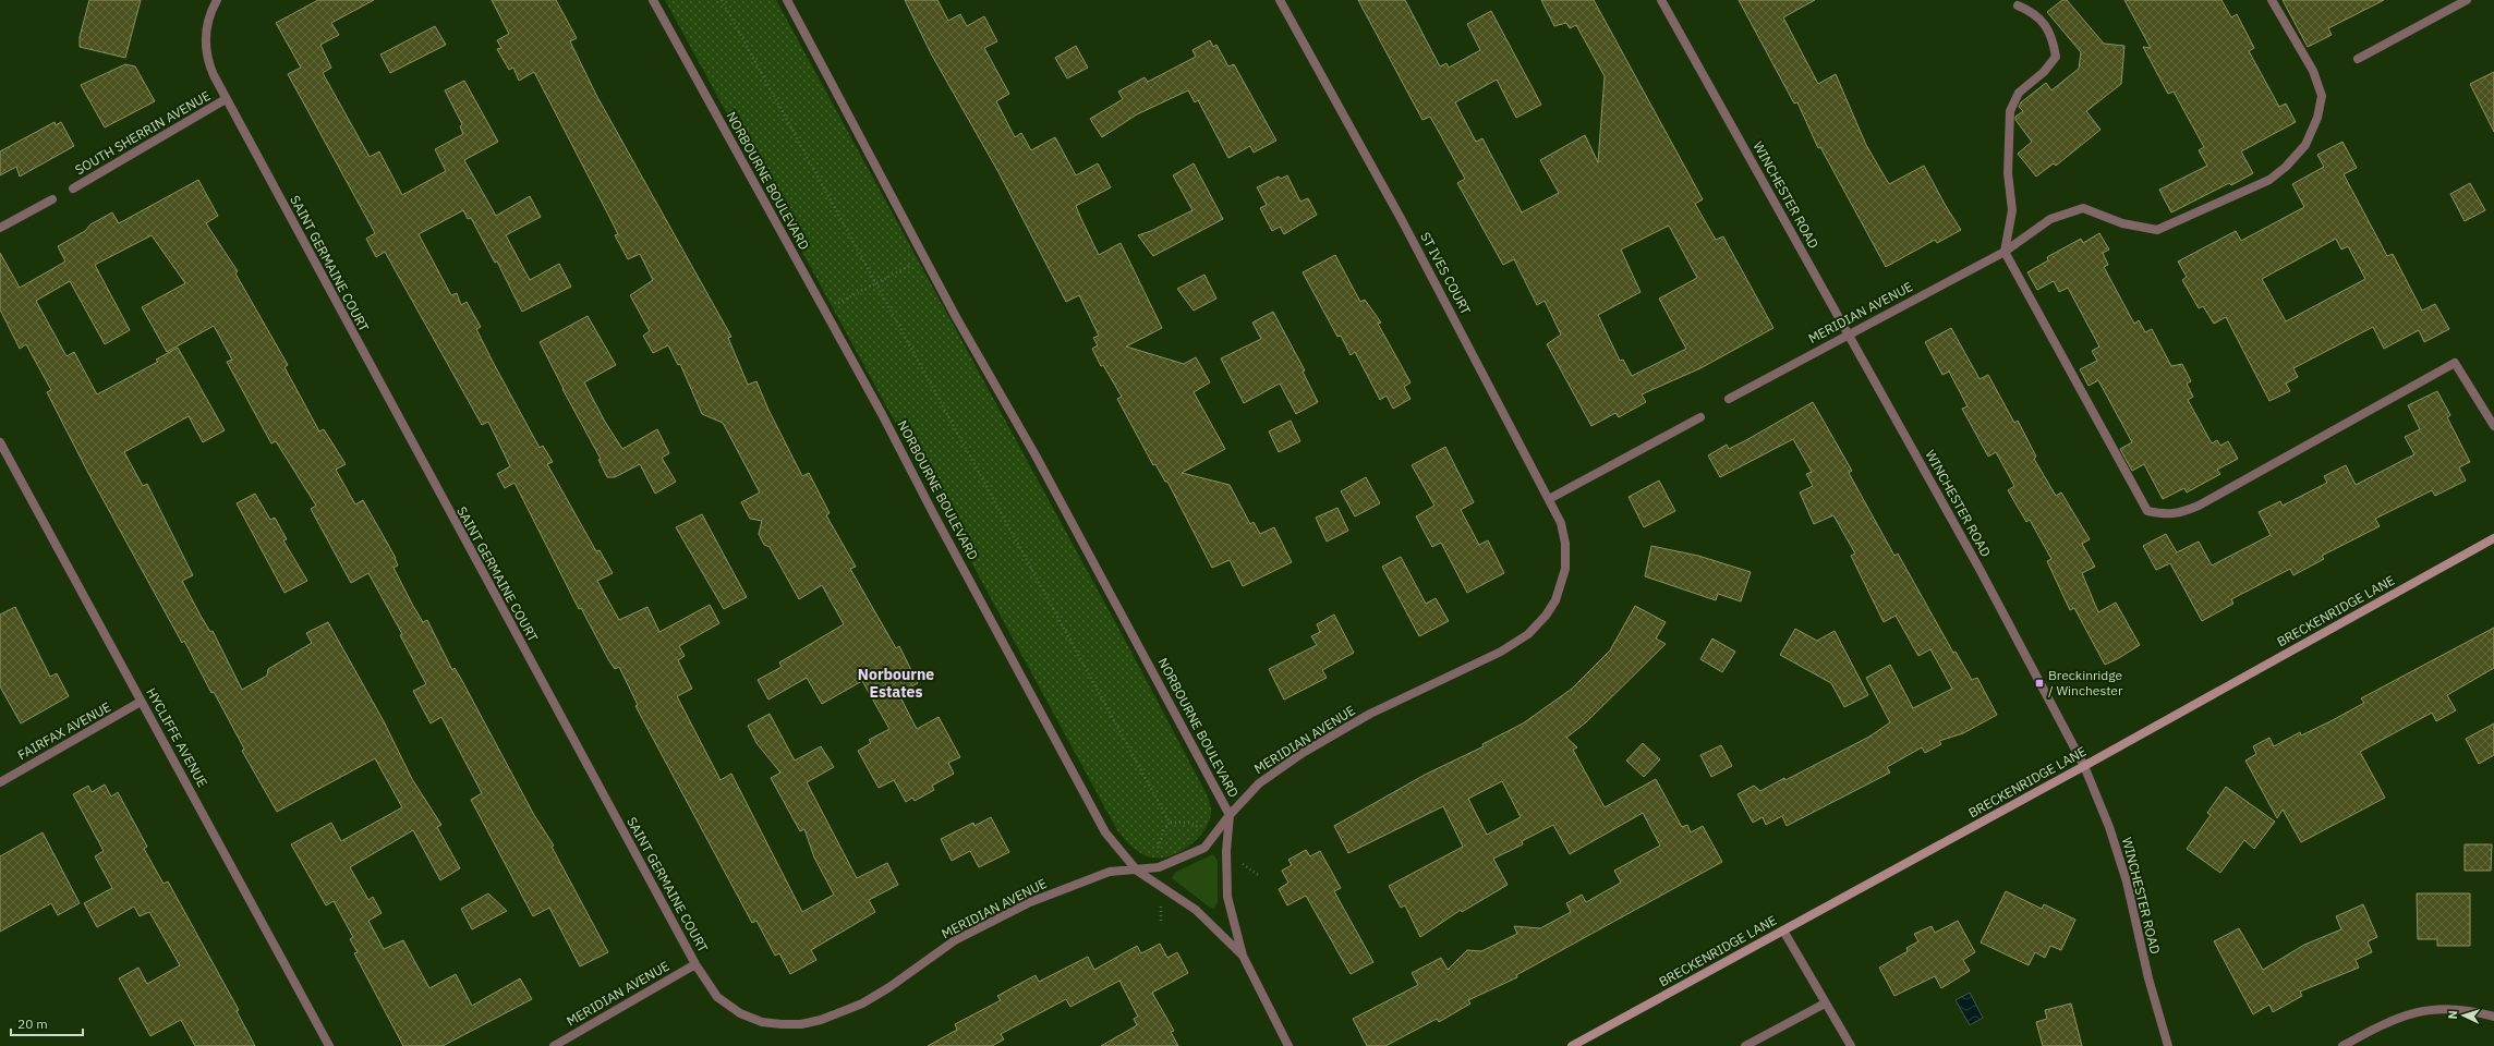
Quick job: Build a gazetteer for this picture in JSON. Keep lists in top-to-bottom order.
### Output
{
  "streets": {
    "main road": ["BRECKENRIDGE LANE"],
    "street": [
      "SOUTH SHERRIN AVENUE",
      "NORBOURNE BOULEVARD",
      "WINCHESTER ROAD",
      "SAINT GERMAINE COURT",
      "ST IVES COURT",
      "MERIDIAN AVENUE",
      "FAIRFAX AVENUE",
      "HYCLIFFE AVENUE"
    ]
  },
  "crossings": [
    ["SOUTH SHERRIN AVENUE", "SAINT GERMAINE COURT"],
    ["NORBOURNE BOULEVARD", "MERIDIAN AVENUE"],
    ["WINCHESTER ROAD", "MERIDIAN AVENUE"],
    ["WINCHESTER ROAD", "BRECKENRIDGE LANE"],
    ["SAINT GERMAINE COURT", "MERIDIAN AVENUE"],
    ["ST IVES COURT", "MERIDIAN AVENUE"],
    ["FAIRFAX AVENUE", "HYCLIFFE AVENUE"]
  ],
  "districts": ["Norbourne Estates"],
  "places": {
    "transit": ["Breckinridge / Winchester"]
  },
  "scale_bar": "20 m",
  "north": "left"
}
